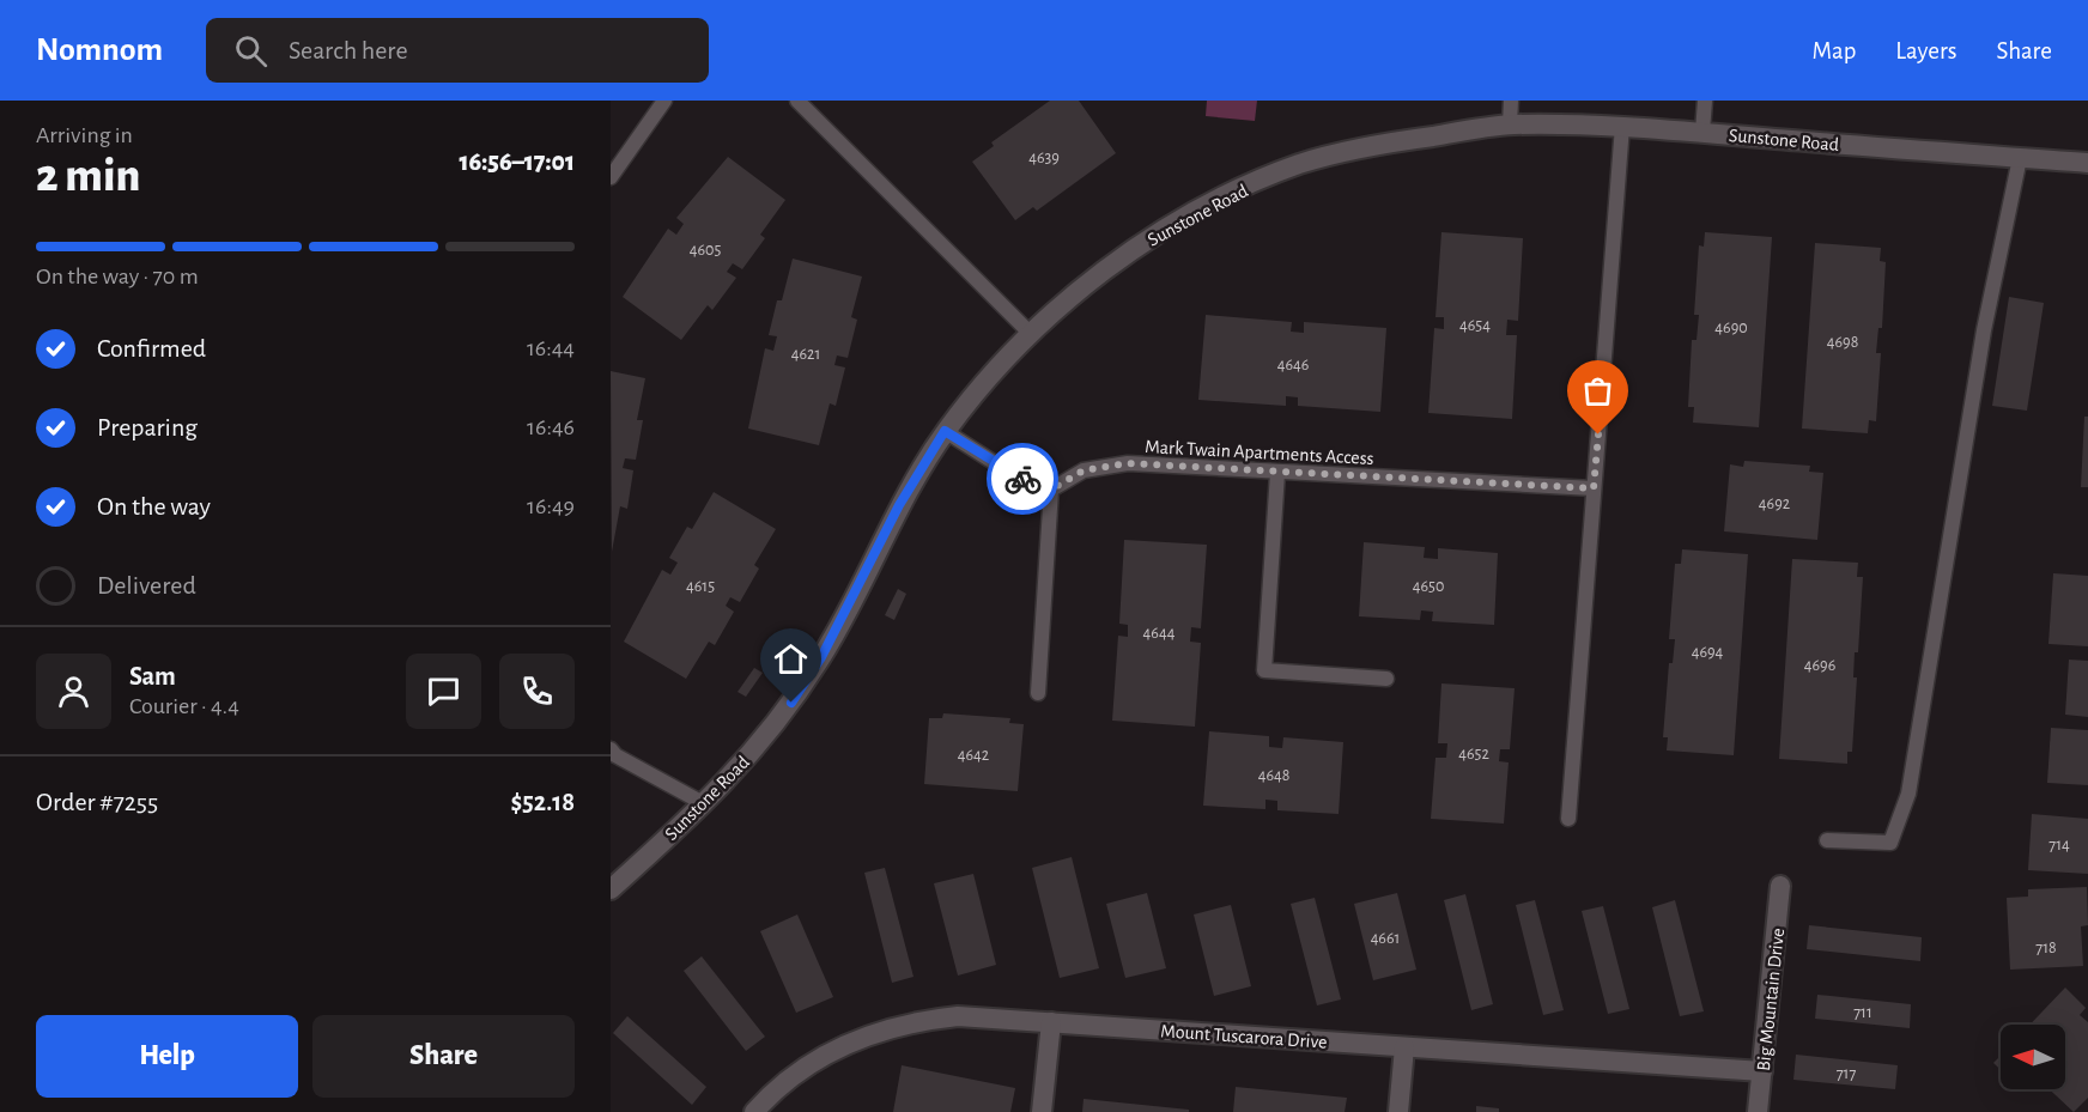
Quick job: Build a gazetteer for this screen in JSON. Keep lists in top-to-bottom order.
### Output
{
  "streets": {
    "street": ["Sunstone Road", "Big Mountain Drive", "Mount Tuscarora Drive"],
    "lane": ["Mark Twain Apartments Access"]
  },
  "crossings": [
    ["Big Mountain Drive", "Mount Tuscarora Drive"]
  ],
  "house_numbers": [
    "4639",
    "4605",
    "4654",
    "4690",
    "4698",
    "4621",
    "4646",
    "4692",
    "4615",
    "4650",
    "4644",
    "4694",
    "4696",
    "4652",
    "4642",
    "4648",
    "714",
    "4661",
    "718",
    "711",
    "717"
  ],
  "north": "left",
  "page": {
    "header": "Nomnom",
    "search": "Search here",
    "nav": ["Map", "Layers", "Share"],
    "heading": ["2 min", "Arriving in", "16:56–17:01"],
    "panel": [
      "Sam",
      "Courier · 4.4",
      "Order #7255",
      "$52.18"
    ],
    "bar": "On the way · 70 m",
    "list": [
      ["Confirmed", "16:44"],
      ["Preparing", "16:46"],
      ["On the way", "16:49"],
      "Delivered"
    ],
    "buttons": ["Help", "Share"]
  }
}
